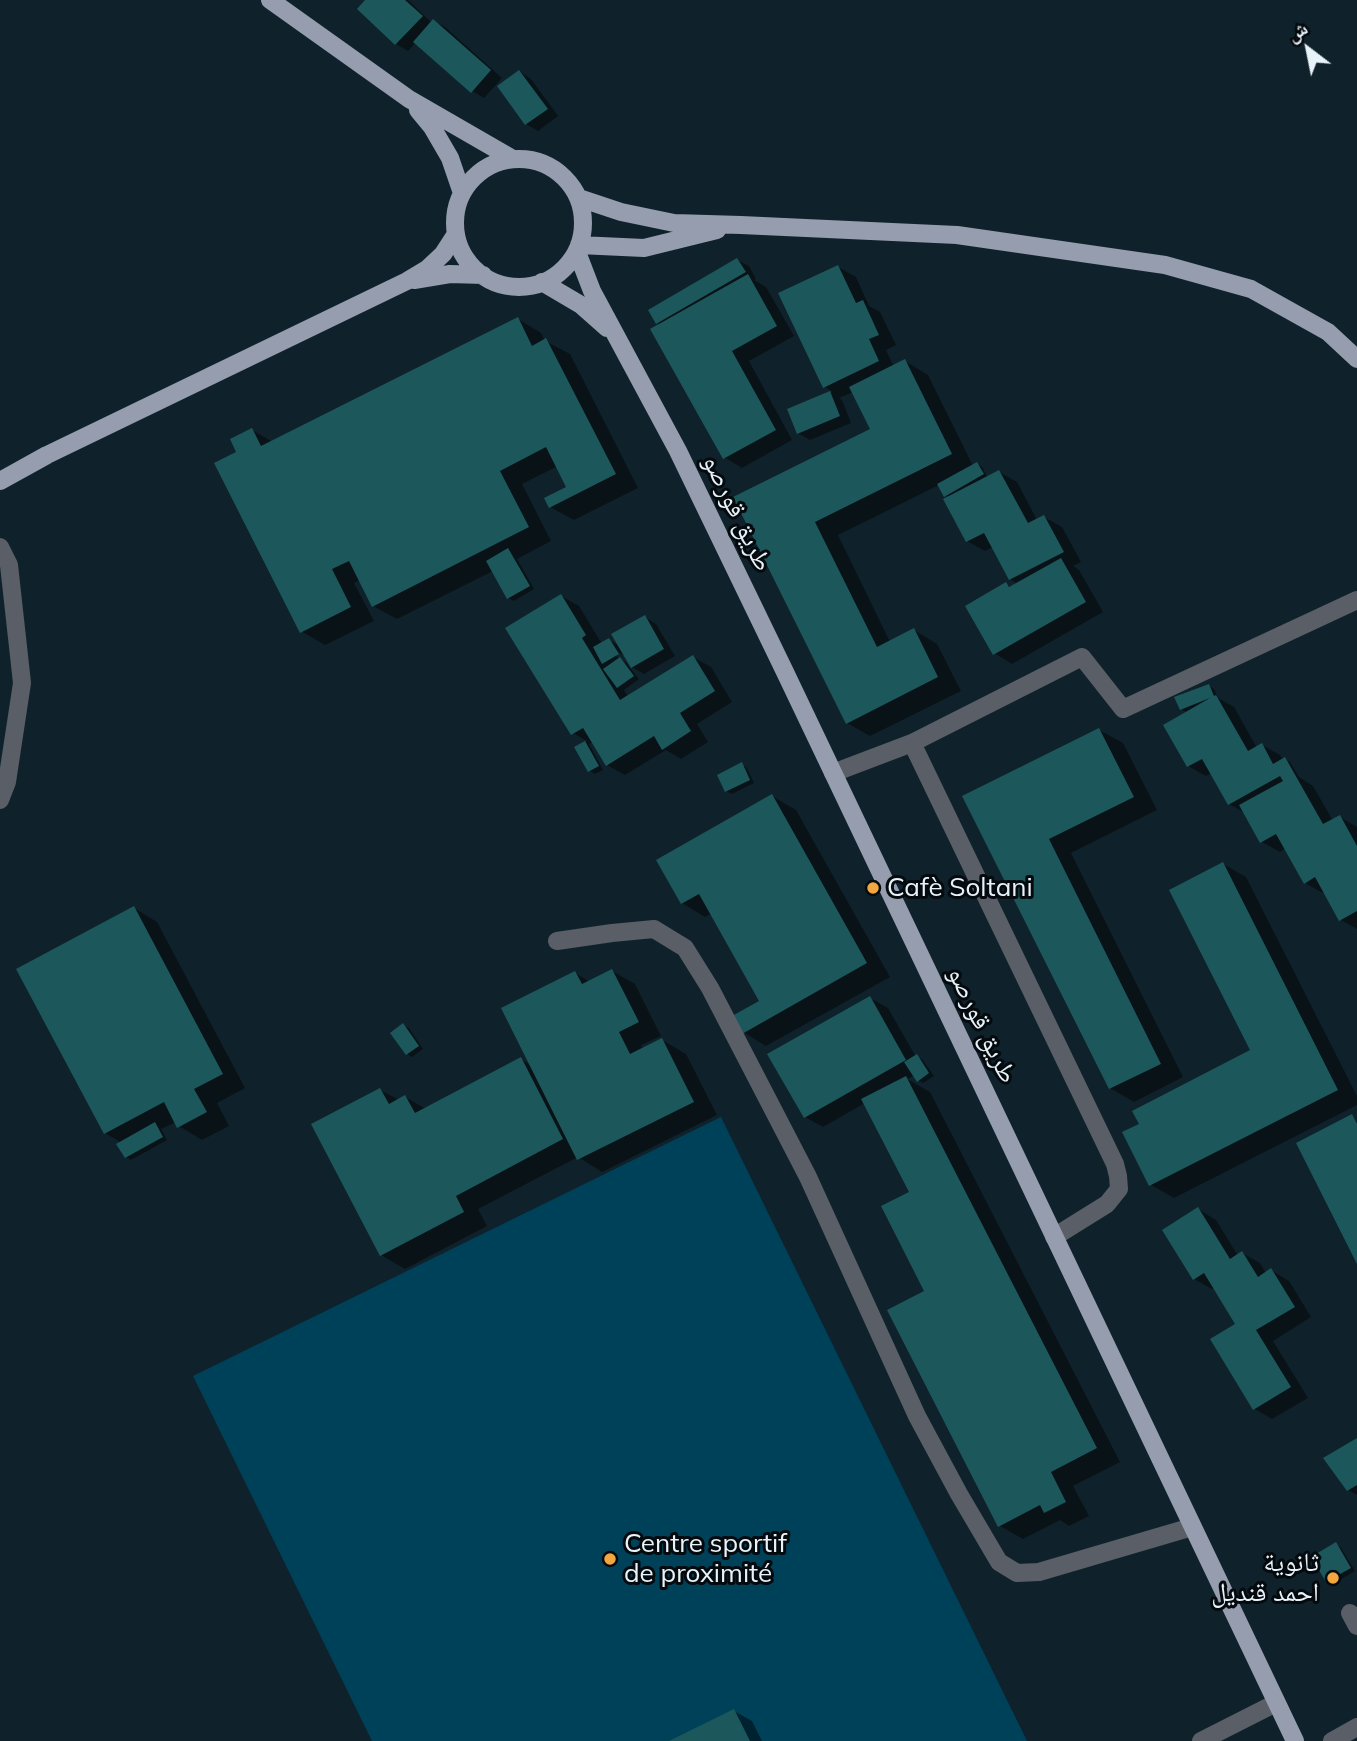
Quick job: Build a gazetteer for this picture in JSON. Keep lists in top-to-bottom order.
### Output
{
  "streets": {
    "main road": ["طريق قورصو"]
  },
  "places": ["Cafè Soltani", "Centre sportif de proximité", "ثانوية احمد قنديل"],
  "north": "top left"
}
